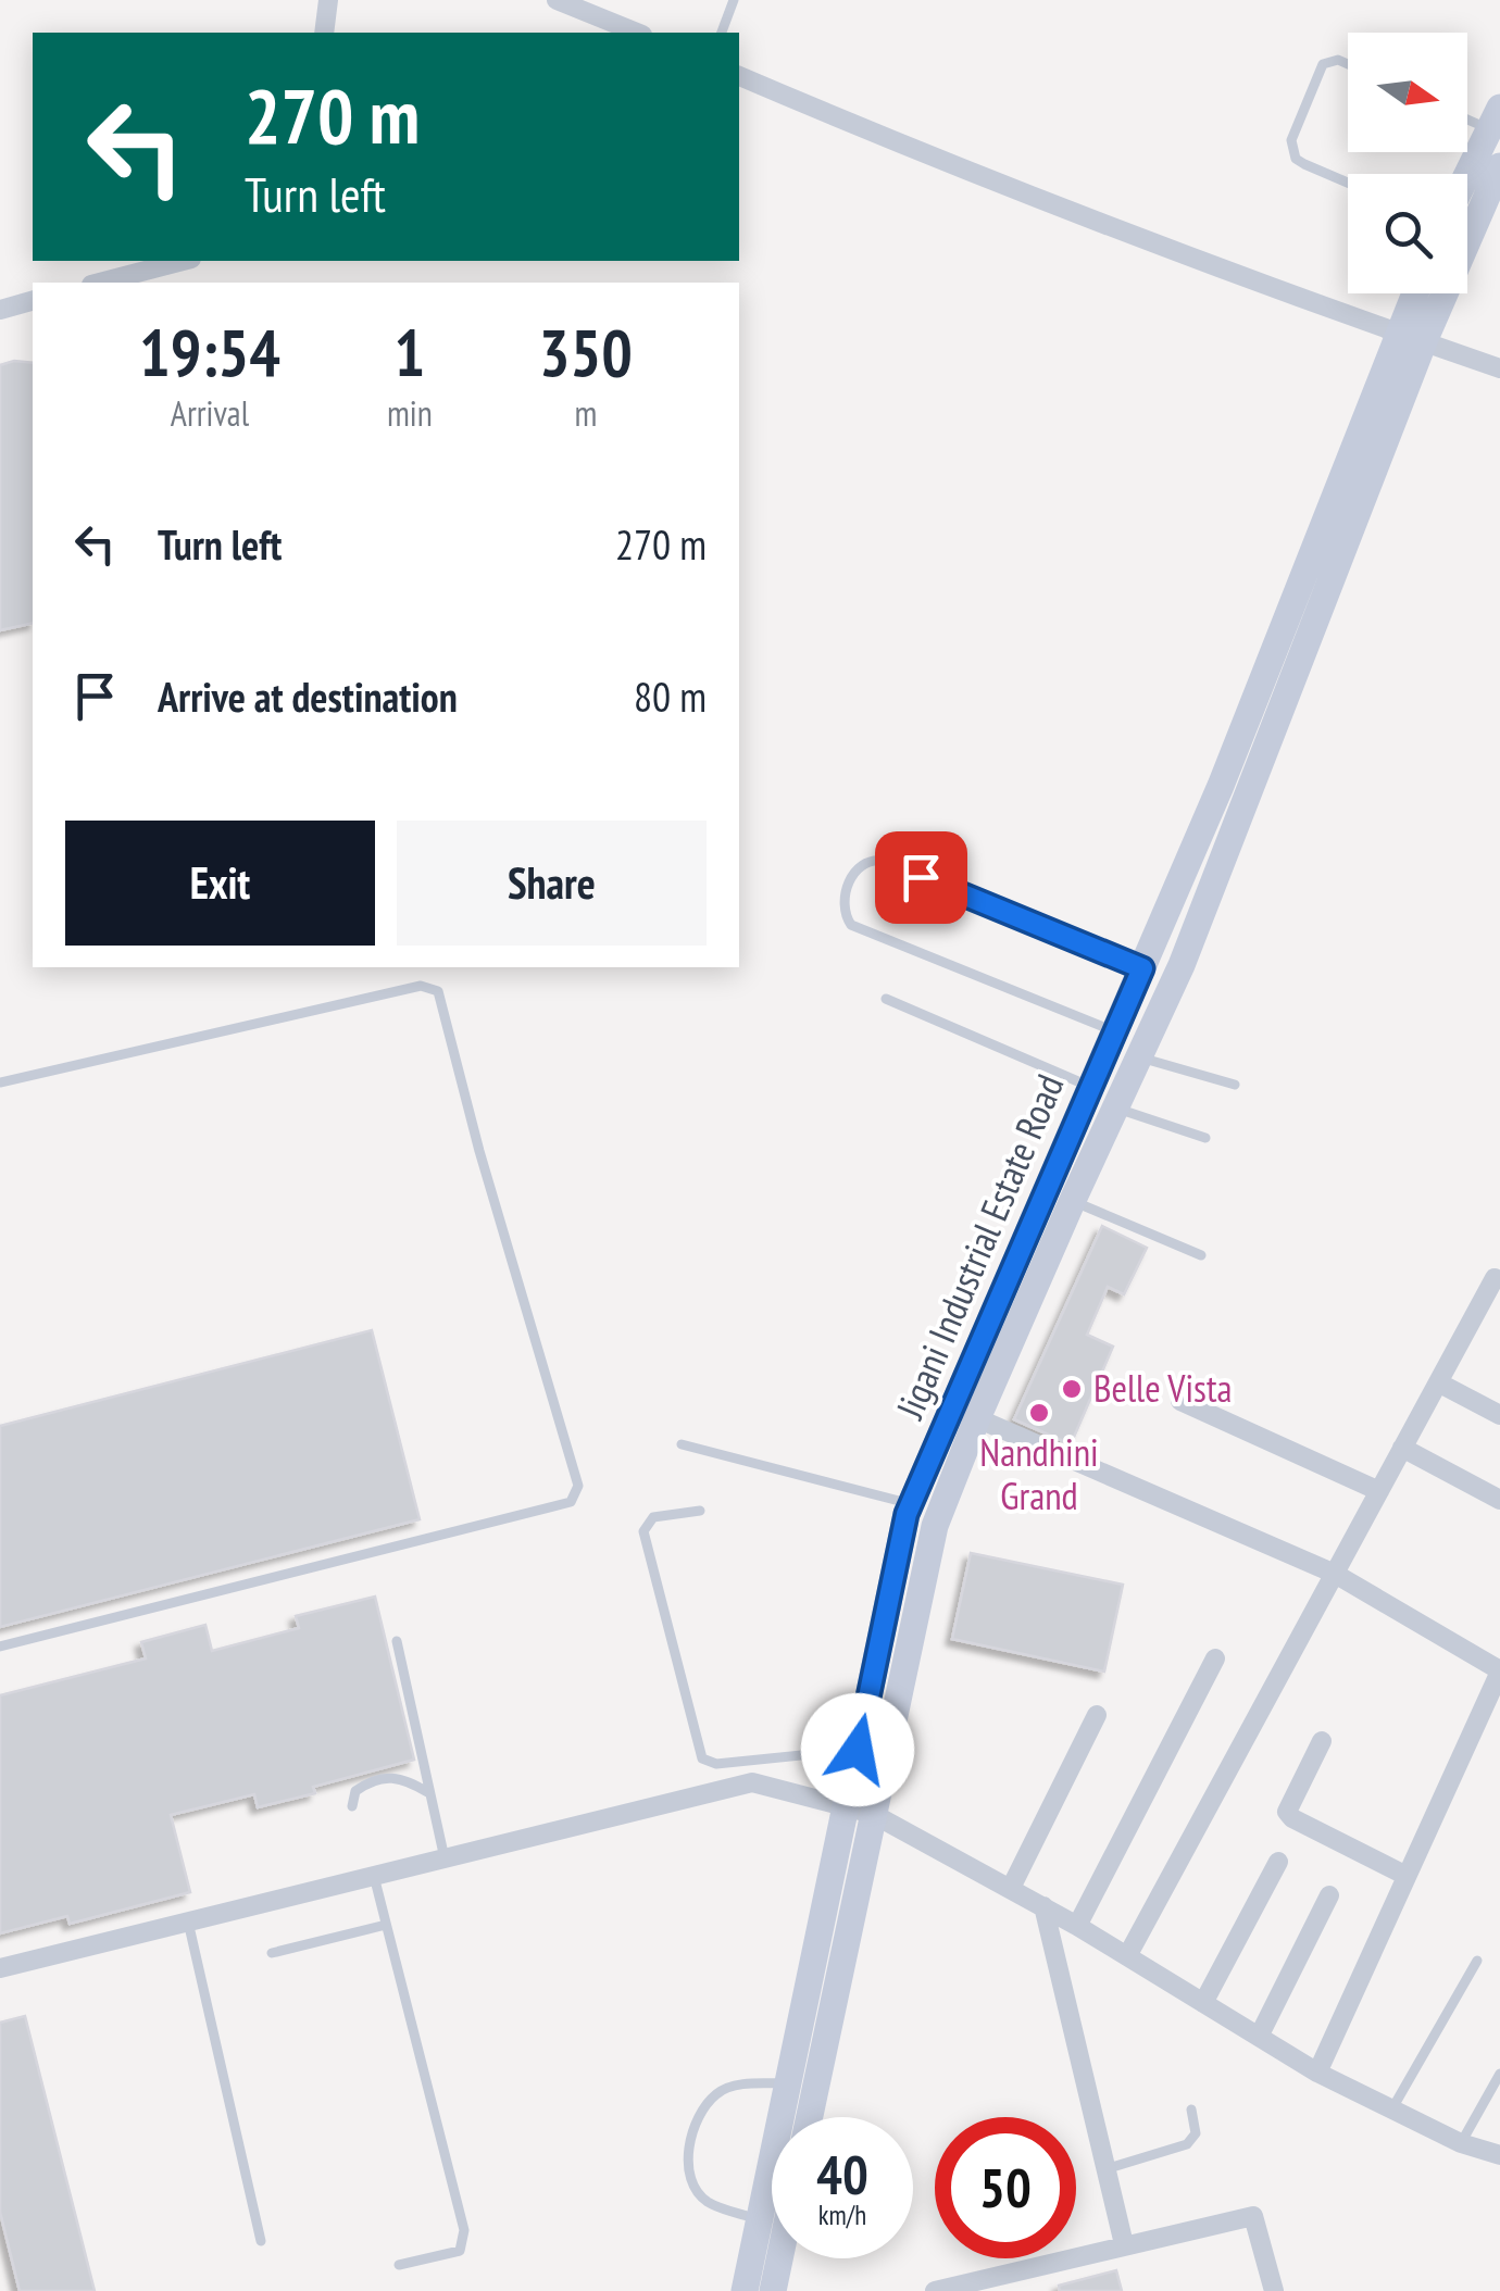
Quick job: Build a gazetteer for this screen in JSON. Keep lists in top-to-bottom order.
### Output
{
  "streets": {
    "main road": ["Jigani Industrial Estate Road"]
  },
  "places": ["Belle Vista", "Nandhini Grand"],
  "north": "right",
  "page": {
    "turn": ["270 m", "Turn left"],
    "eta": [
      "19:54",
      "Arrival",
      "1",
      "min",
      "350",
      "m"
    ],
    "list": [
      {
        "name": "Turn left",
        "value": "270 m"
      },
      {
        "name": "Arrive at destination",
        "value": "80 m"
      }
    ],
    "buttons": ["Exit", "Share"],
    "speed": "40 km/h",
    "limit": "50"
  }
}
